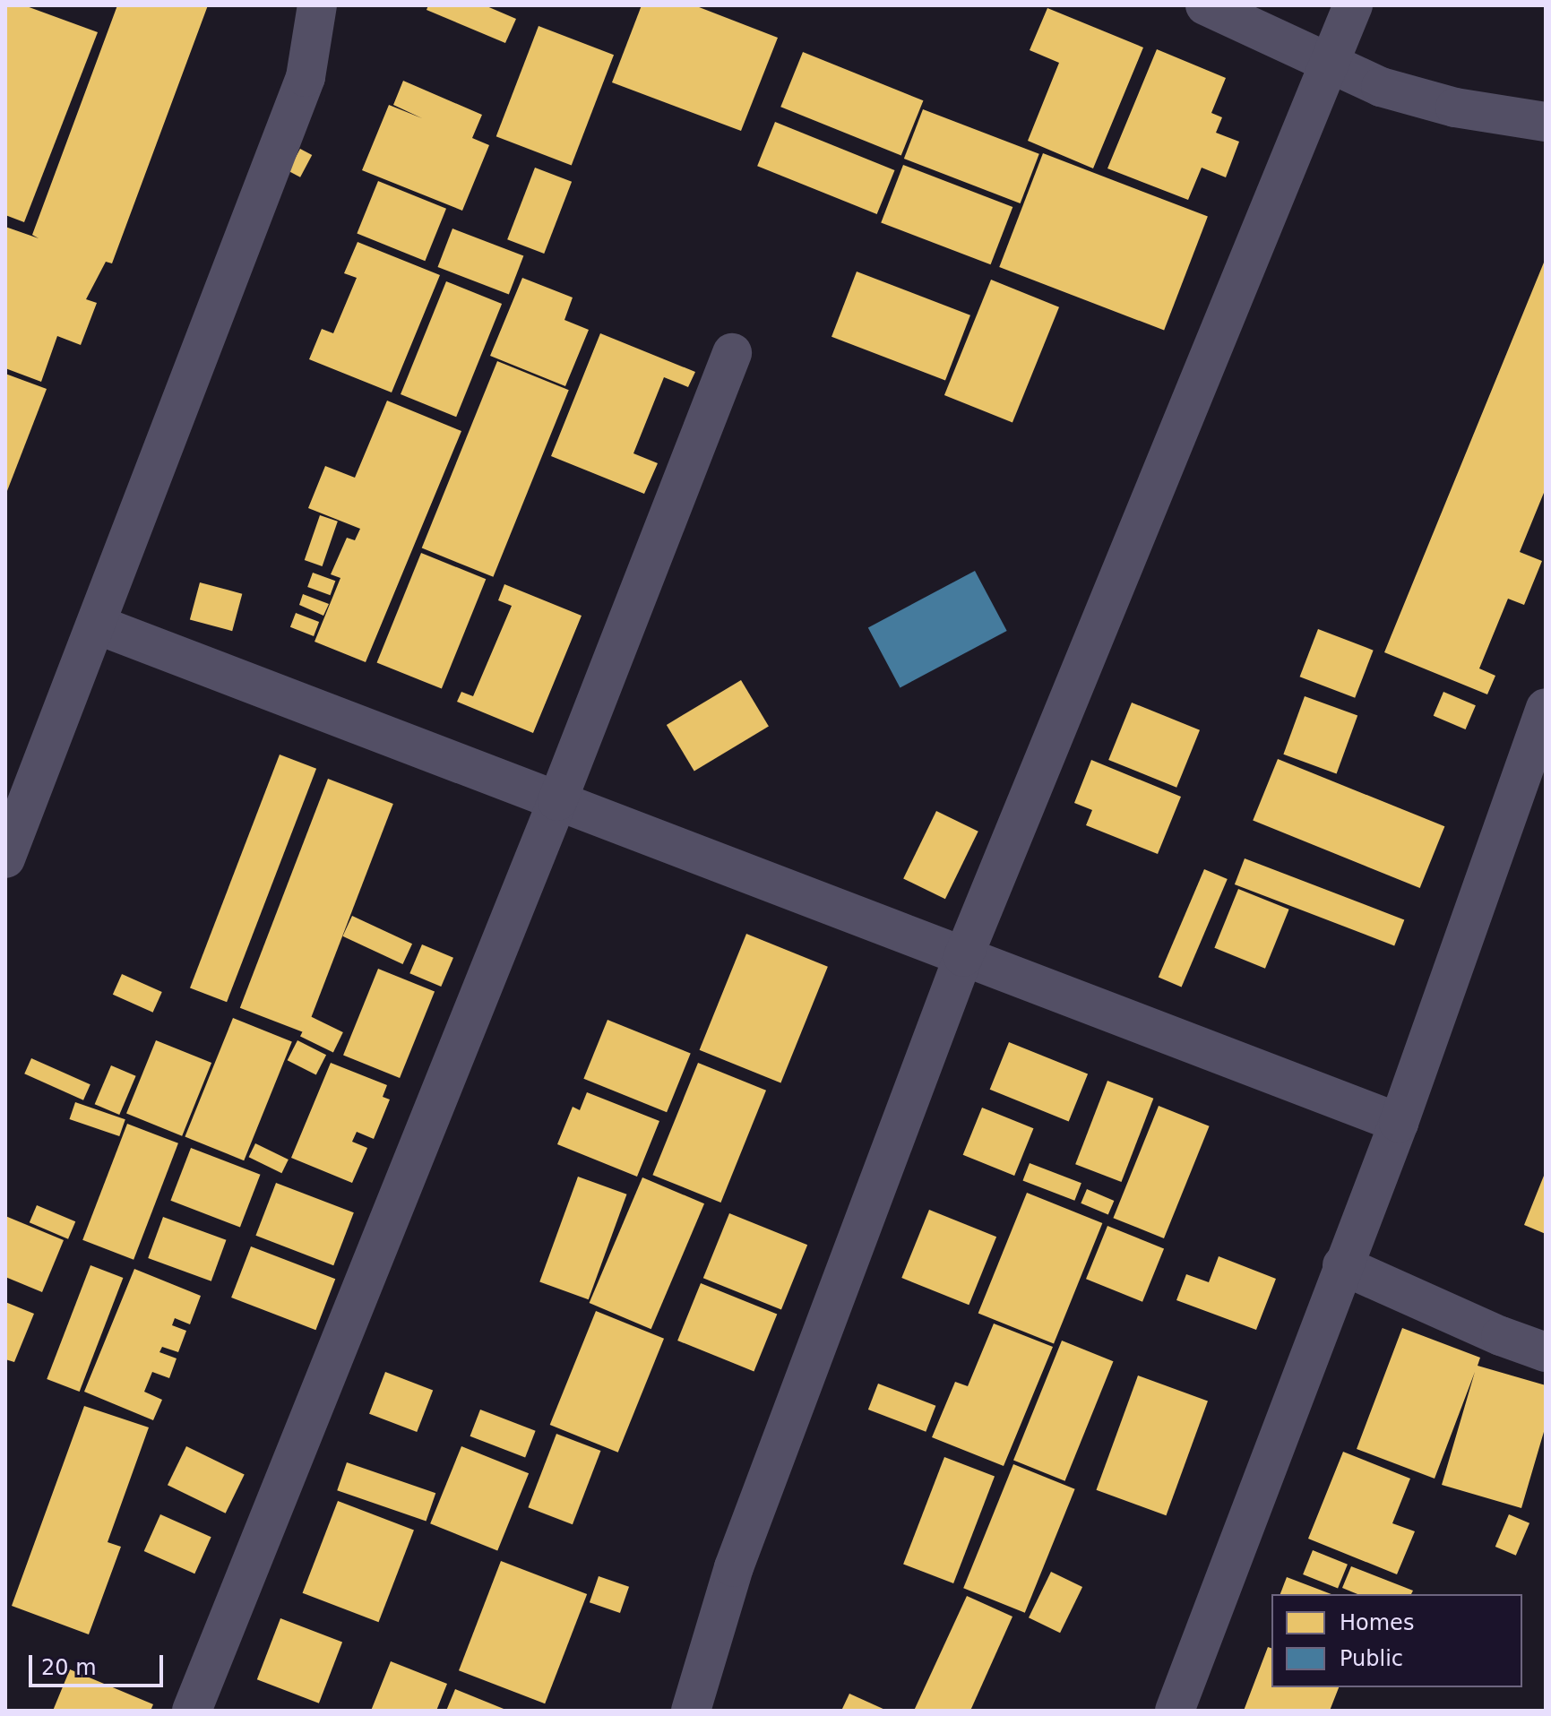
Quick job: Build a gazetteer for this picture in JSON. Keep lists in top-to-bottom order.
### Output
{
  "legend": ["Homes", "Public"],
  "scale_bar": "20 m"
}
